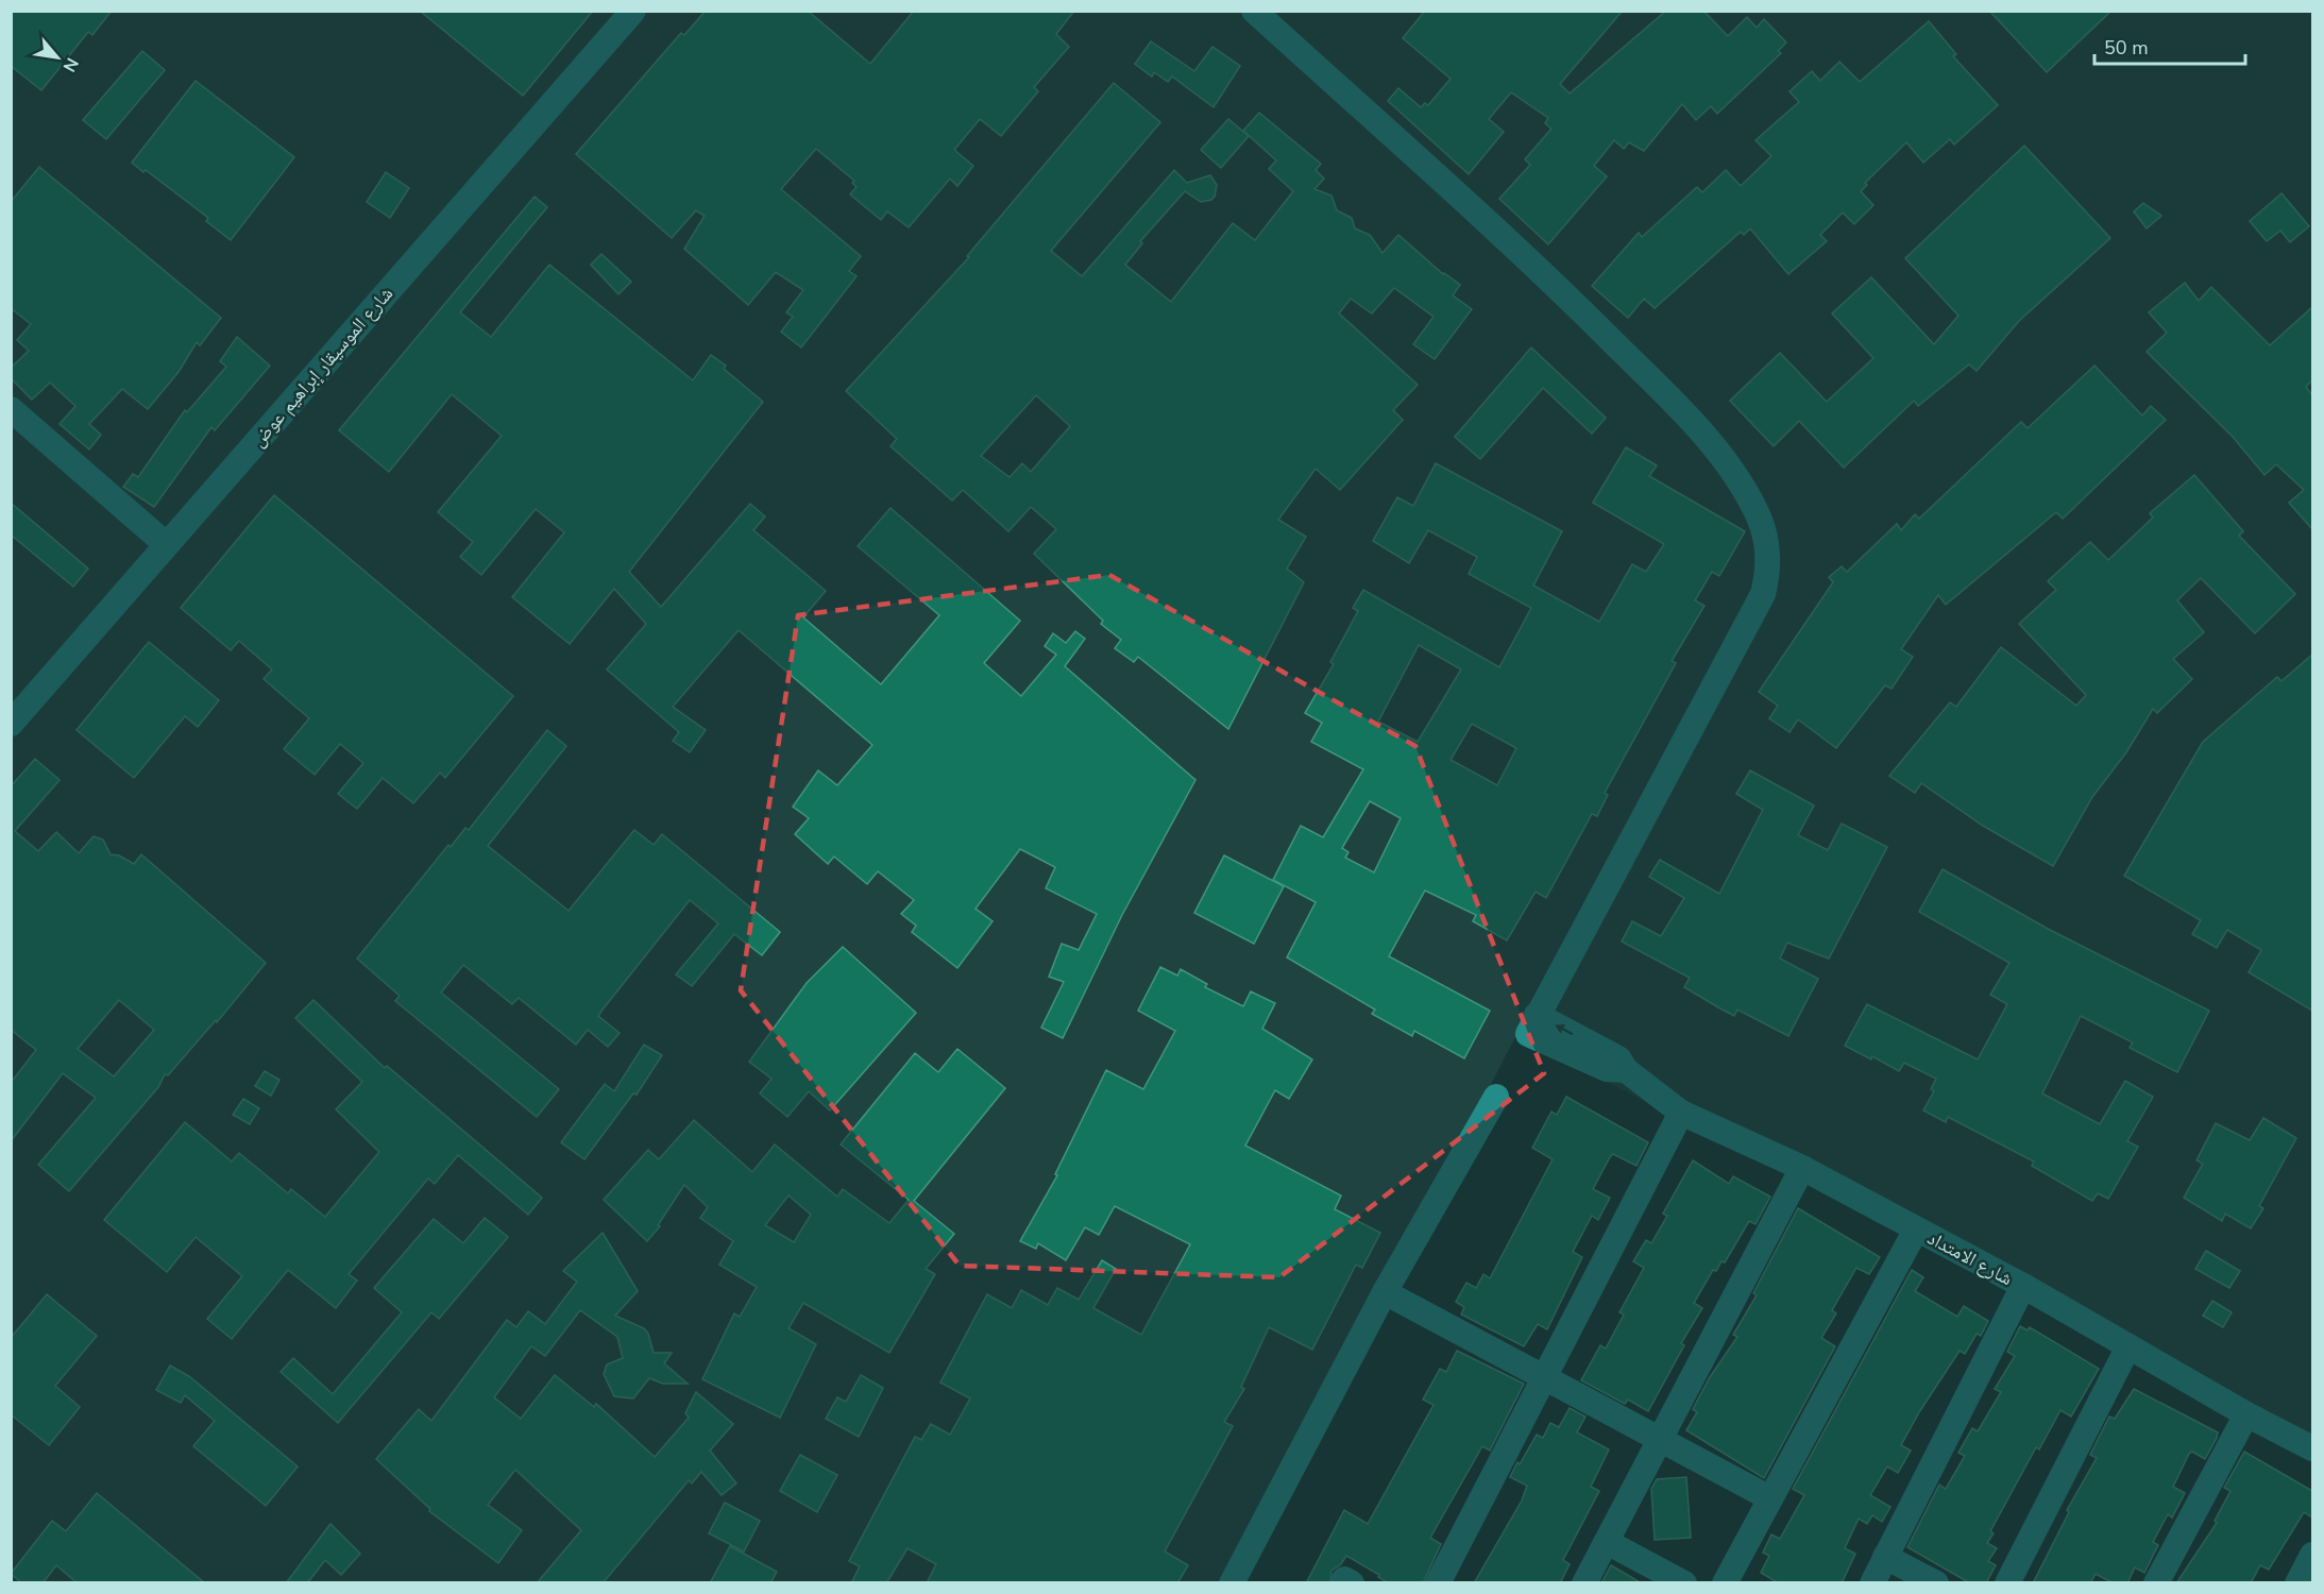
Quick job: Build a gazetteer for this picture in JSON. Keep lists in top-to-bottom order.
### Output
{
  "streets": {
    "street": ["شارع الموسيقار إبراهيم عوض", "شارع الامتداد"]
  },
  "scale_bar": "50 m",
  "north": "bottom right"
}
